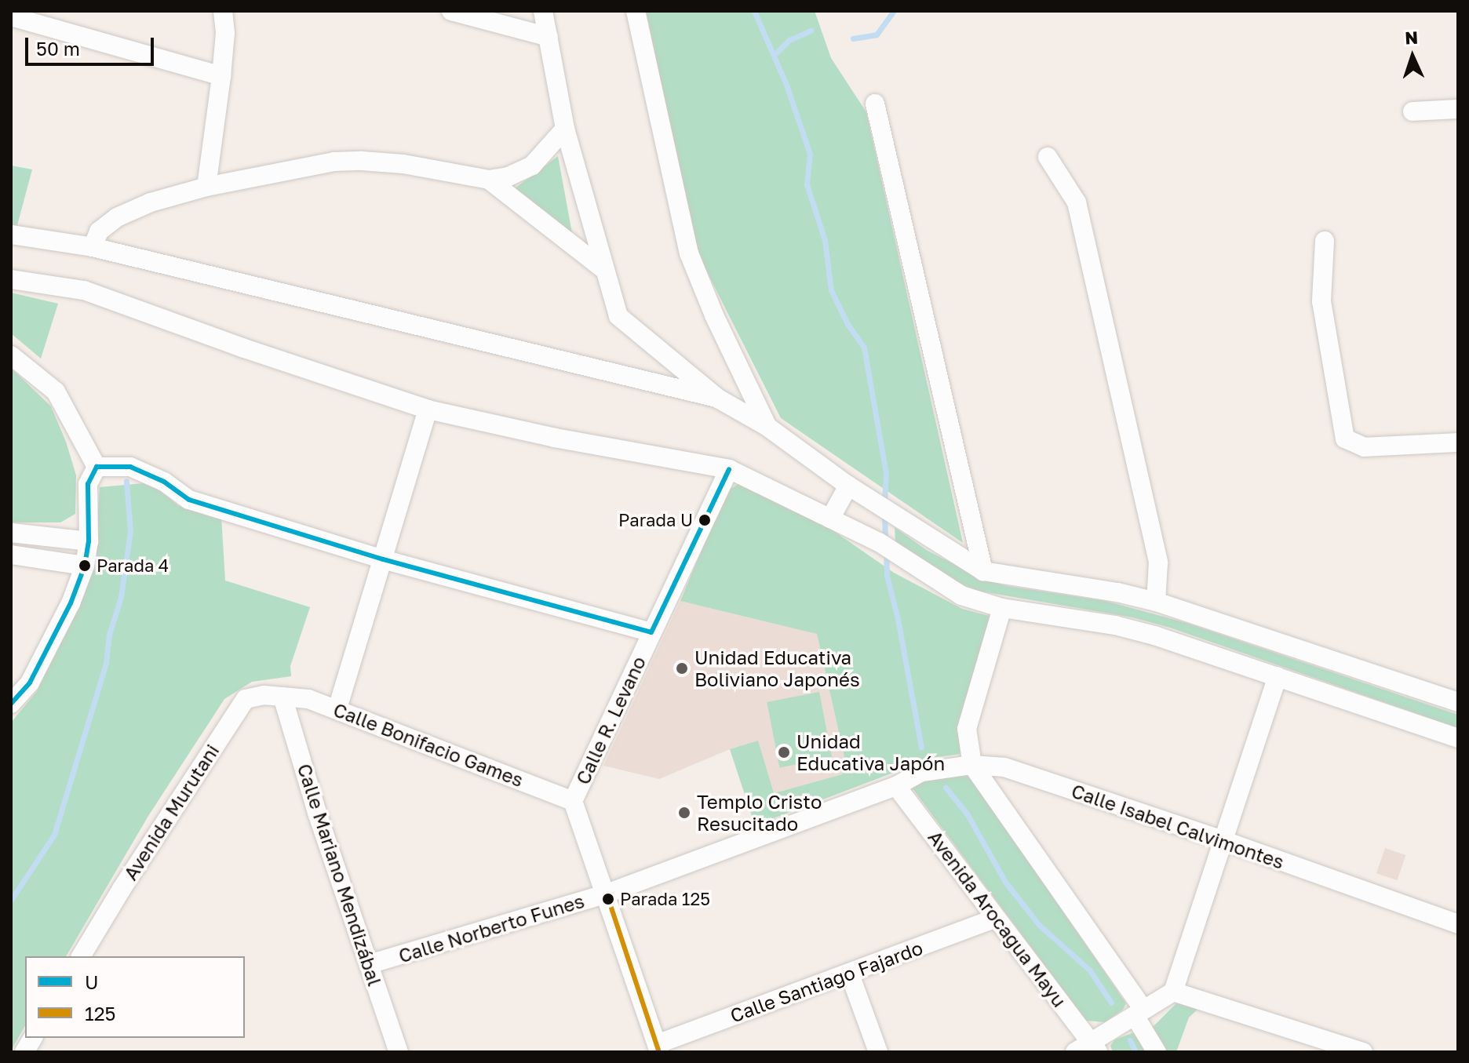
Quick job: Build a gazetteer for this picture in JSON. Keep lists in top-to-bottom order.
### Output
{
  "streets": {
    "street": [
      "Calle R. Levano",
      "Calle Bonifacio Games",
      "Avenida Murutani",
      "Calle Isabel Calvimontes",
      "Calle Mariano Mendizábal",
      "Avenida Arocagua Mayu",
      "Calle Norberto Funes",
      "Calle Santiago Fajardo"
    ]
  },
  "crossings": [
    ["Calle R. Levano", "Calle Bonifacio Games"],
    ["Calle Bonifacio Games", "Avenida Murutani"],
    ["Calle Bonifacio Games", "Calle Mariano Mendizábal"],
    ["Avenida Murutani", "Calle Mariano Mendizábal"],
    ["Calle Isabel Calvimontes", "Avenida Arocagua Mayu"],
    ["Calle Isabel Calvimontes", "Calle Norberto Funes"],
    ["Calle Mariano Mendizábal", "Calle Norberto Funes"],
    ["Avenida Arocagua Mayu", "Calle Norberto Funes"],
    ["Avenida Arocagua Mayu", "Calle Santiago Fajardo"]
  ],
  "places": [
    "Parada U",
    "Parada 4",
    "Unidad Educativa Boliviano Japonés",
    "Unidad Educativa Japón",
    "Templo Cristo Resucitado",
    "Parada 125"
  ],
  "lines": ["transit line U", "transit line 125"],
  "legend": ["U", "125"],
  "scale_bar": "50 m",
  "north": "top"
}
